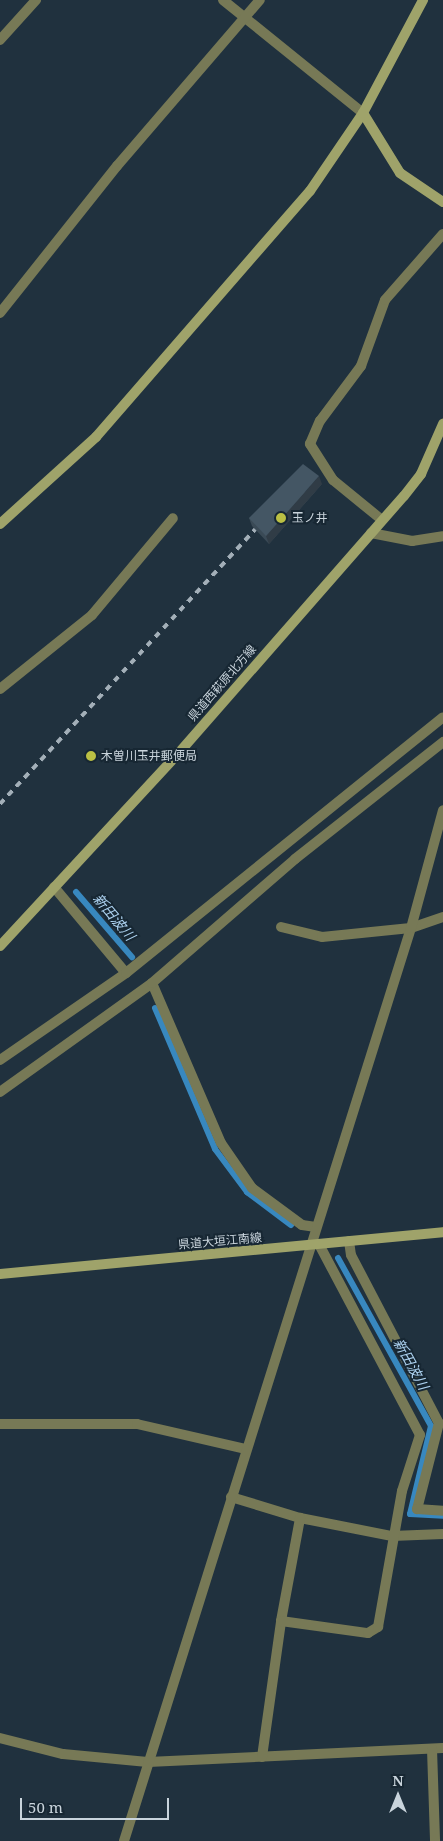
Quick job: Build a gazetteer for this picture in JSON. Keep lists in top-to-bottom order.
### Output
{
  "streets": {
    "main road": ["県道西萩原北方線", "県道大垣江南線"]
  },
  "water": ["新田波川"],
  "places": ["玉ノ井", "木曽川玉井郵便局"],
  "scale_bar": "50 m",
  "north": "top"
}
